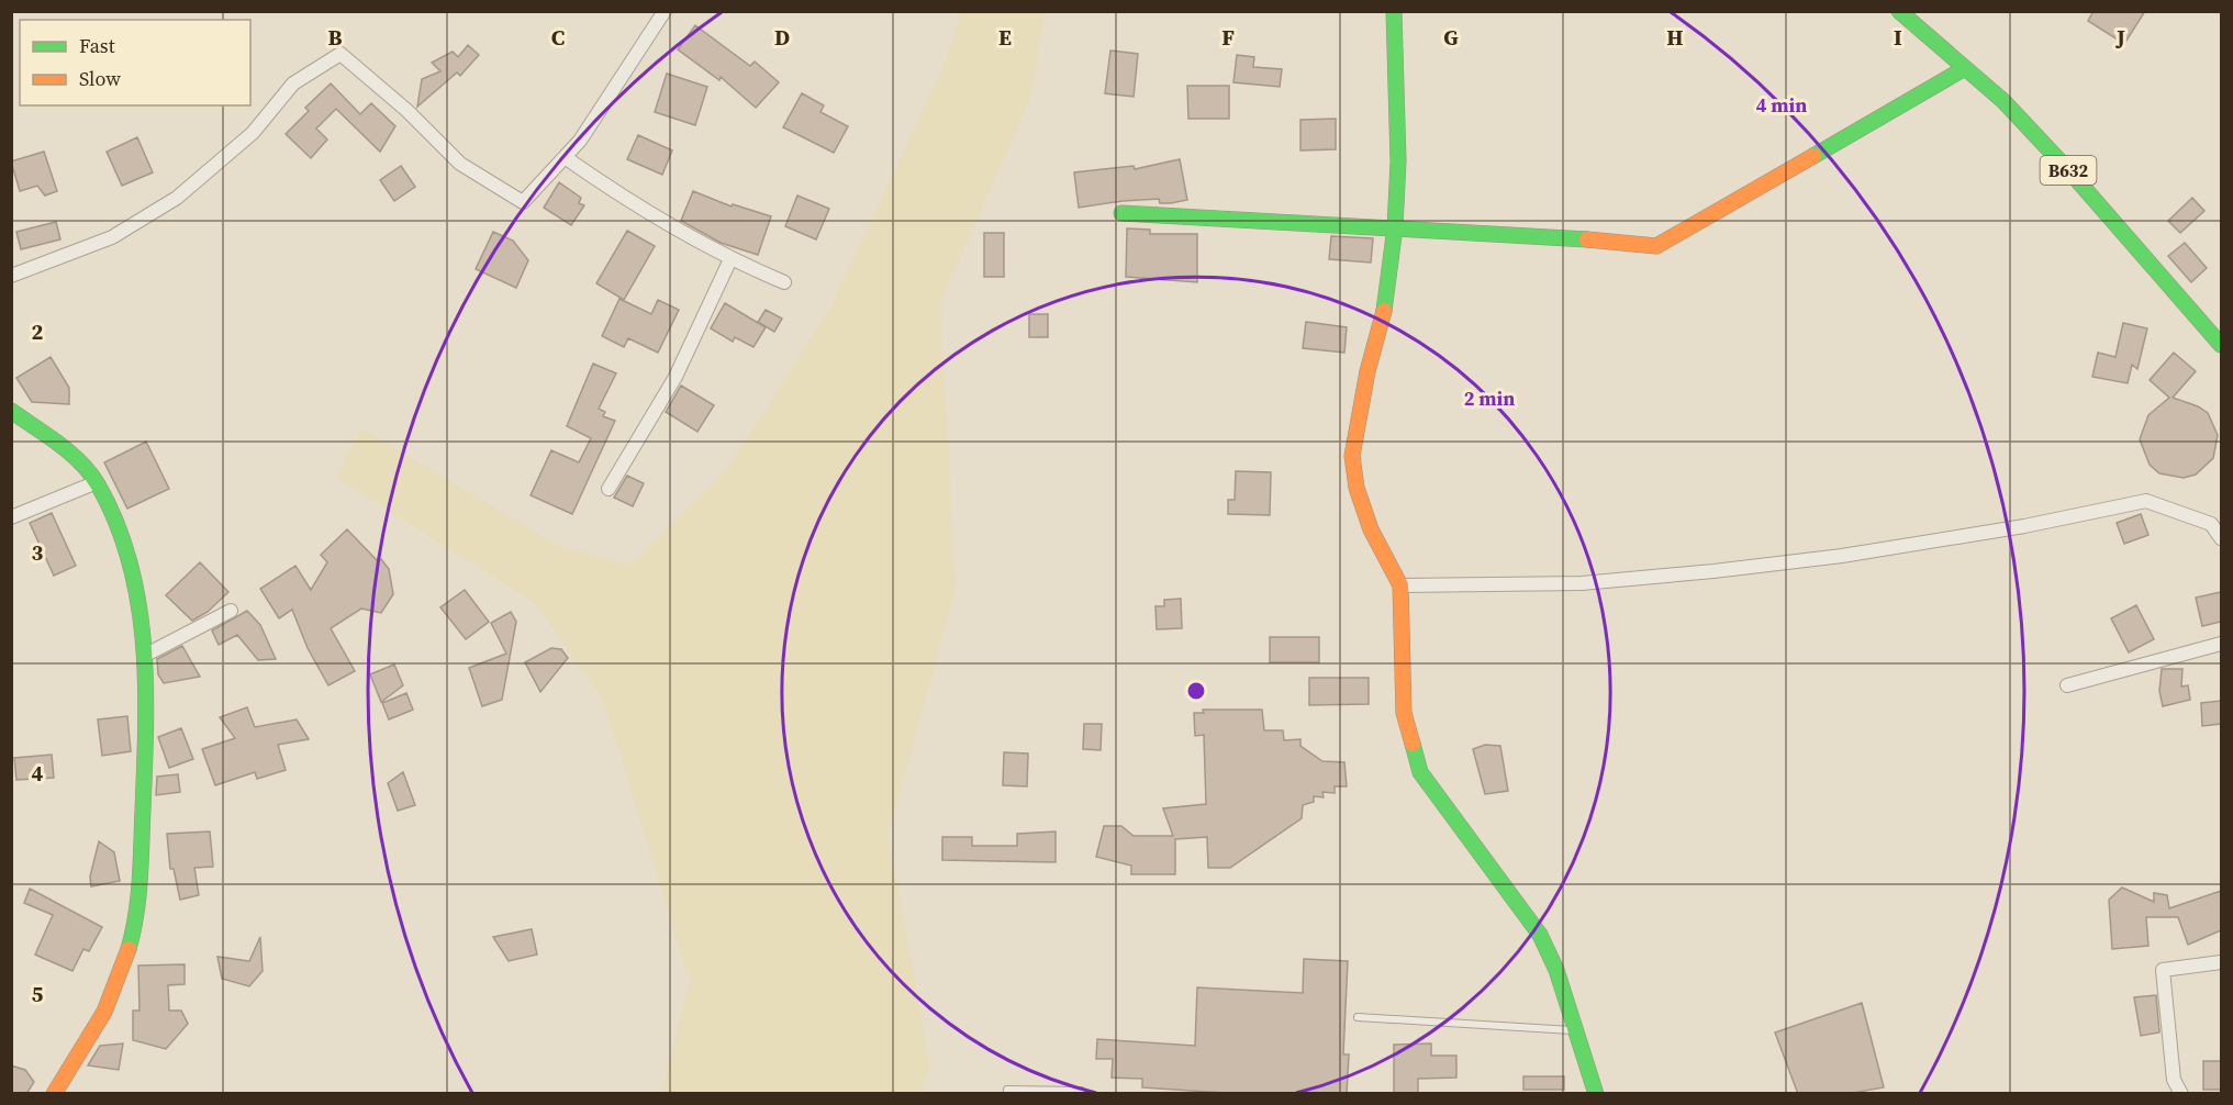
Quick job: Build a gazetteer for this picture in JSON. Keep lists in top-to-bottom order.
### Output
{
  "streets": {
    "street": ["B632"]
  },
  "legend": ["Fast", "Slow"],
  "grid": {
    "columns": [
      "B",
      "C",
      "D",
      "E",
      "F",
      "G",
      "H",
      "I",
      "J"
    ],
    "rows": [
      "2",
      "3",
      "4",
      "5"
    ]
  },
  "rings": ["4 min", "2 min"]
}
